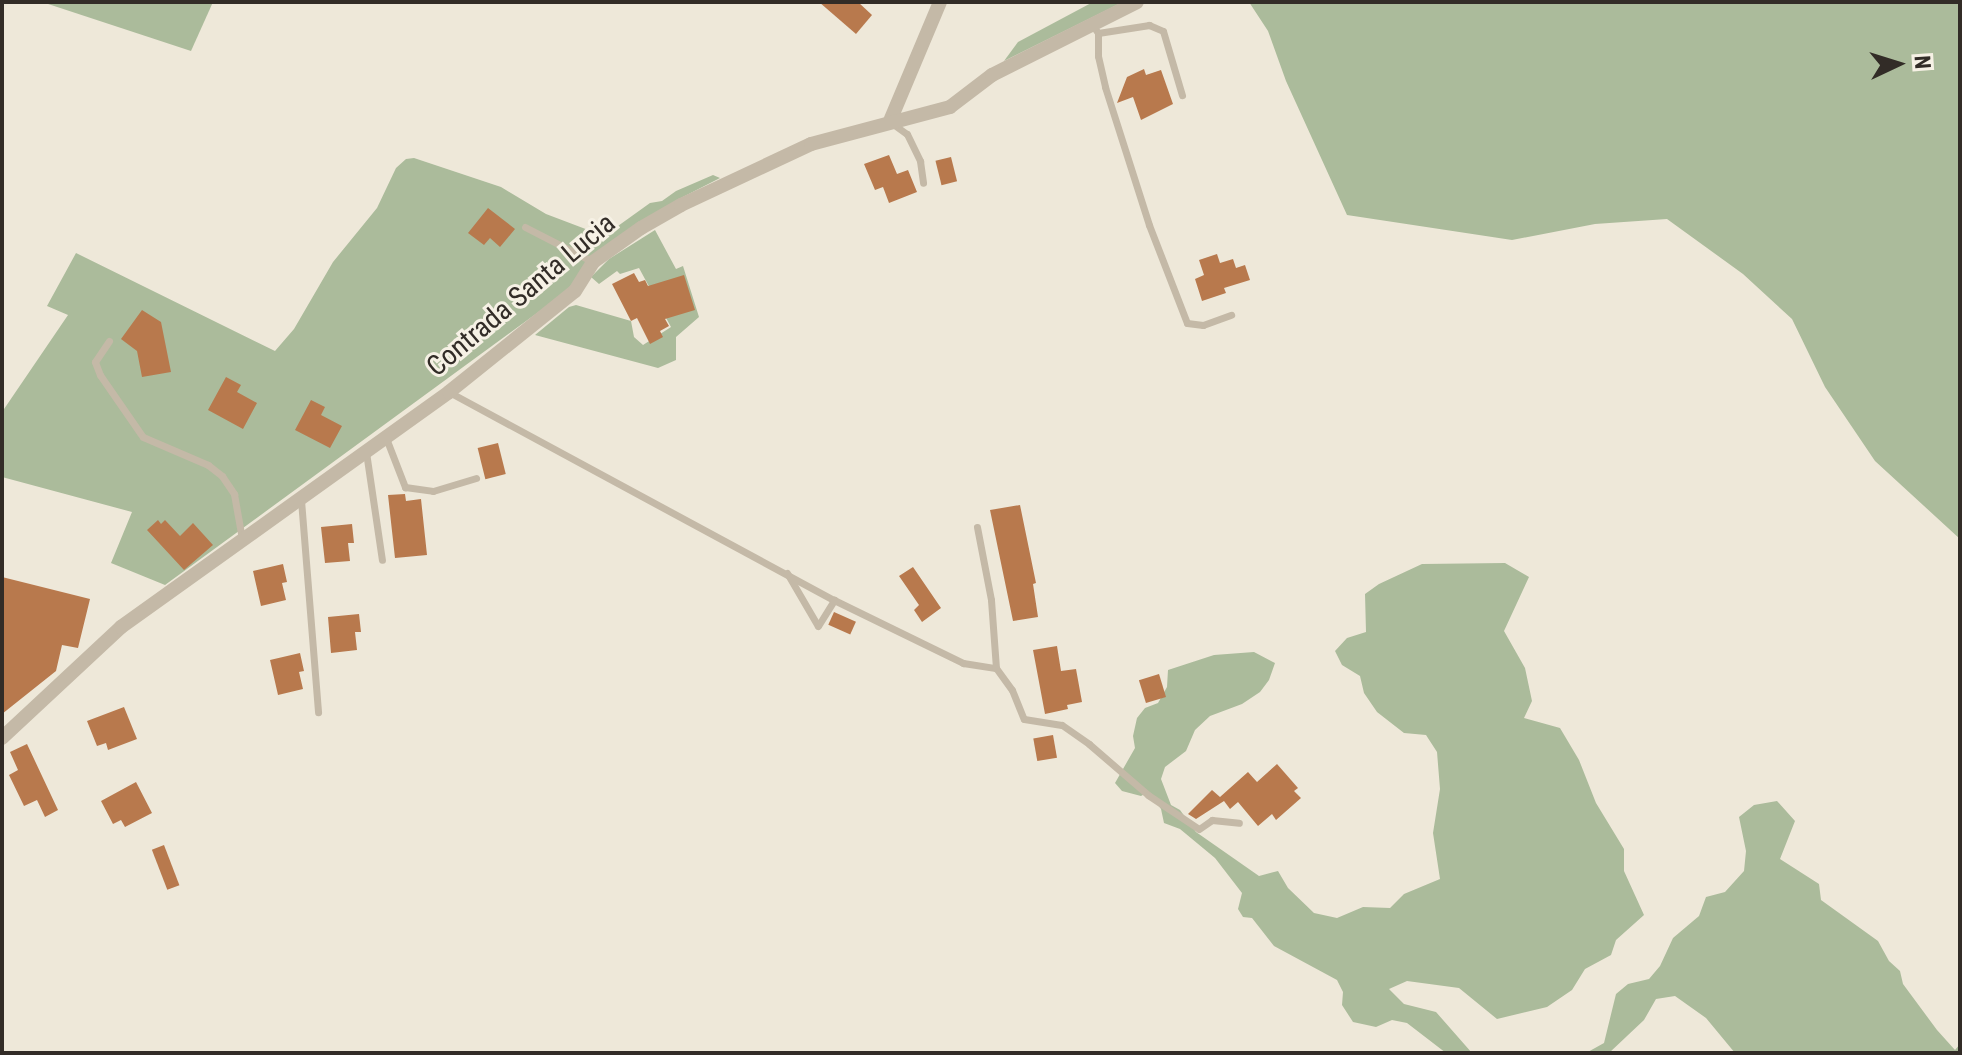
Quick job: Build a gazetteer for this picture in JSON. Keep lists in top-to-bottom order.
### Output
{
  "streets": {
    "street": ["Contrada Santa Lucia"]
  },
  "north": "right"
}
